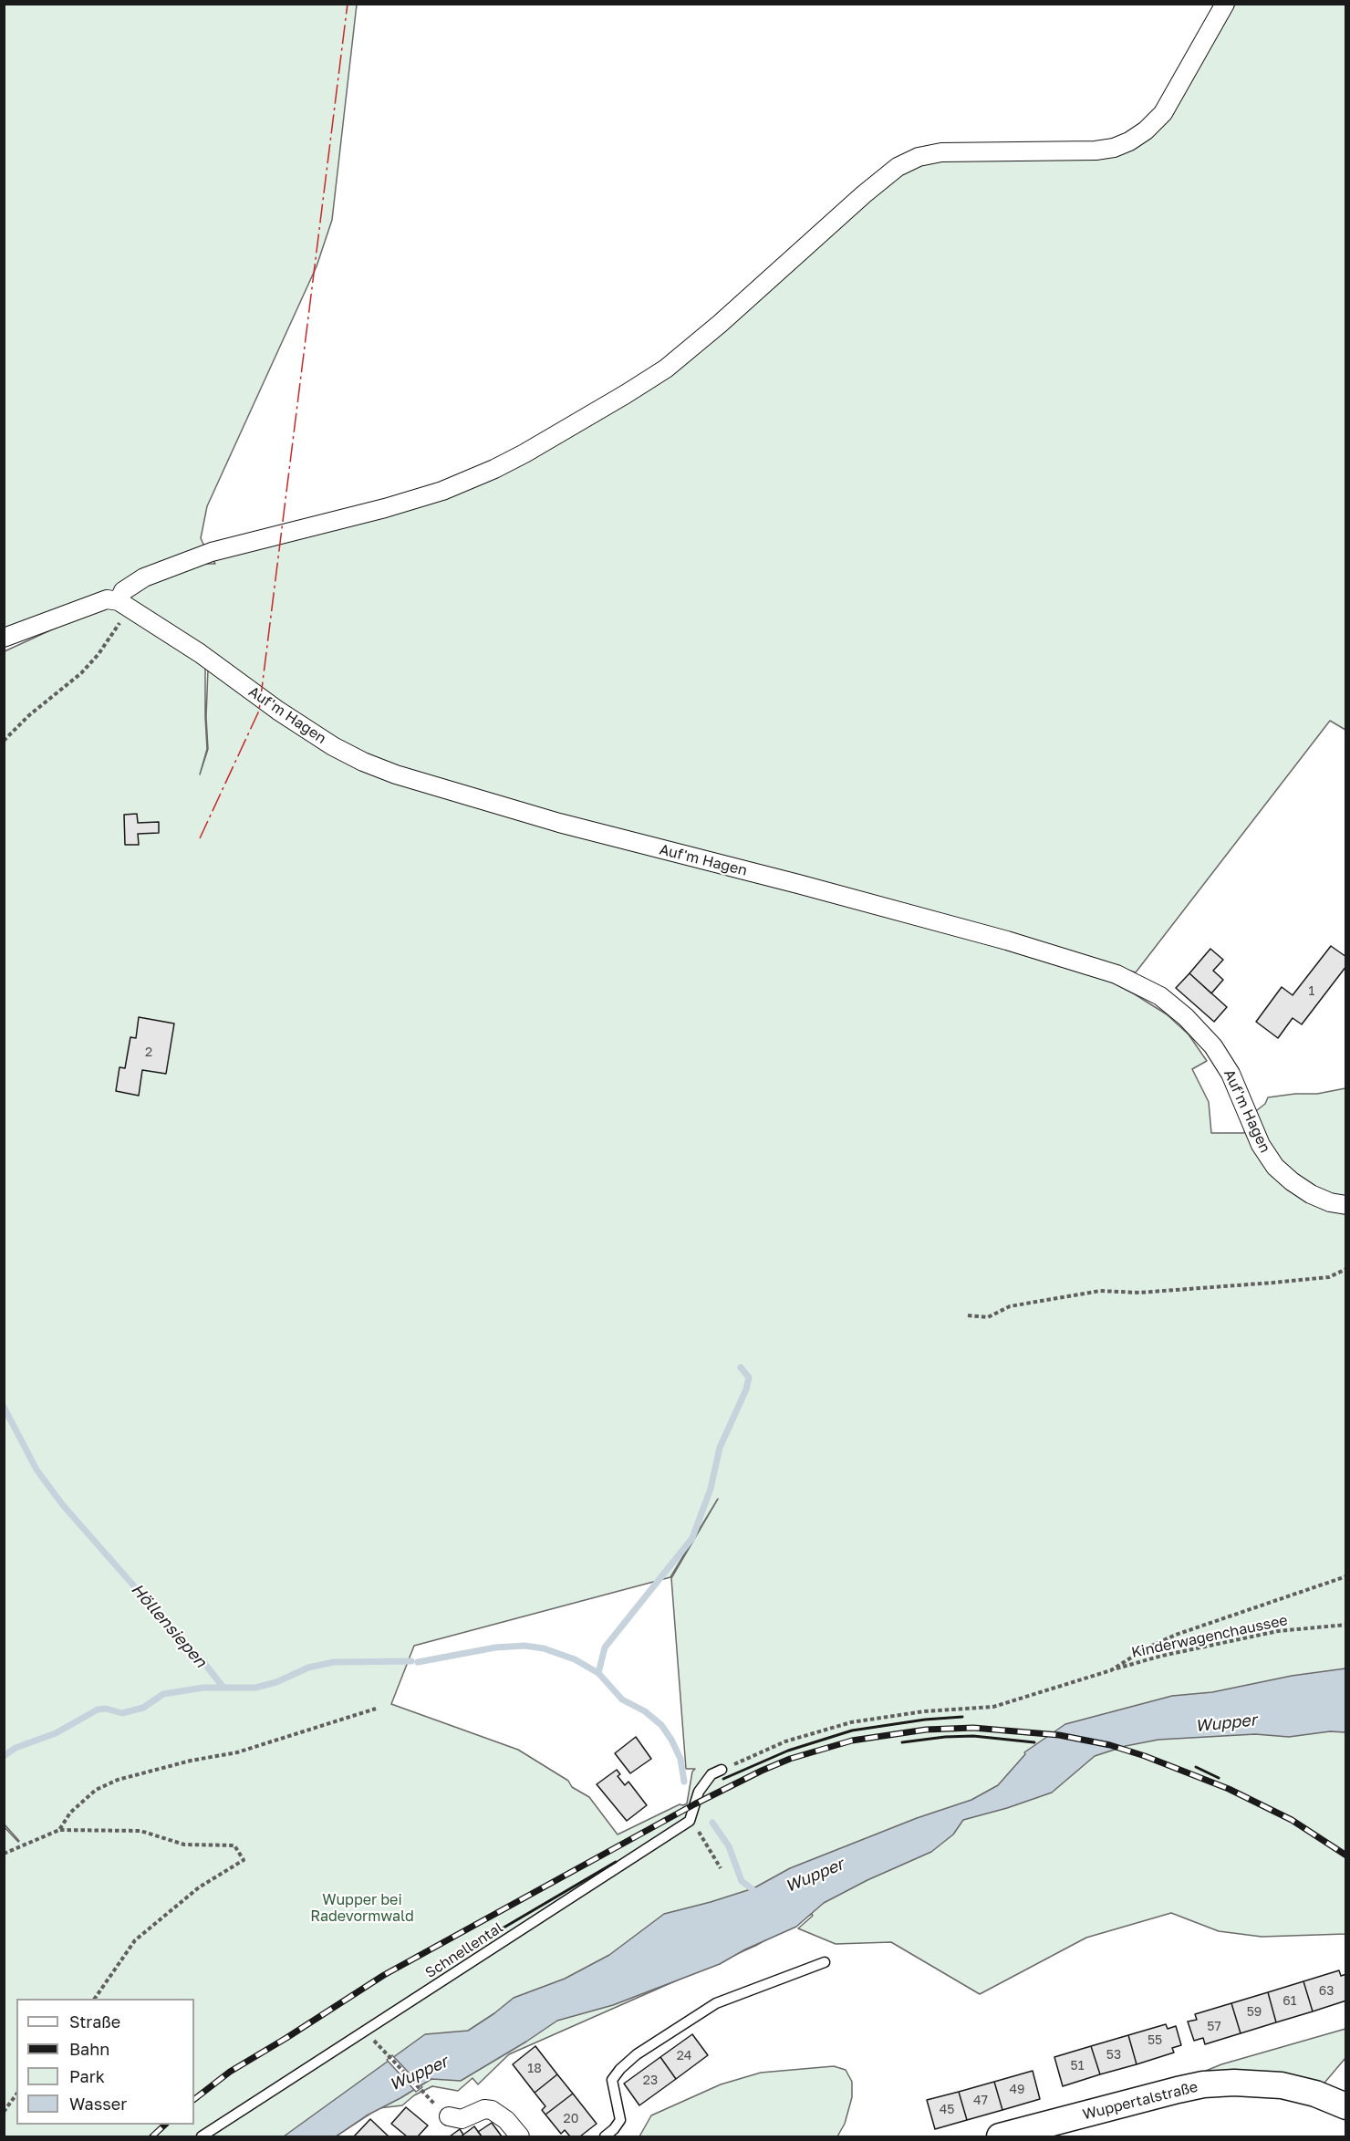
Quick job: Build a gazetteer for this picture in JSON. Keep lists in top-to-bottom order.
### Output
{
  "streets": {
    "main road": ["Wuppertalstraße"],
    "street": ["Auf'm Hagen"],
    "lane": ["Schnellental"],
    "path": ["Kinderwagenchaussee"]
  },
  "water": ["Höllensiepen", "Wupper"],
  "parks": ["Wupper bei Radevormwald"],
  "house_numbers": [
    "1",
    "2",
    "63",
    "61",
    "59",
    "57",
    "55",
    "53",
    "24",
    "51",
    "18",
    "23",
    "49",
    "47",
    "45",
    "20"
  ],
  "legend": [
    "Straße",
    "Bahn",
    "Park",
    "Wasser"
  ]
}
